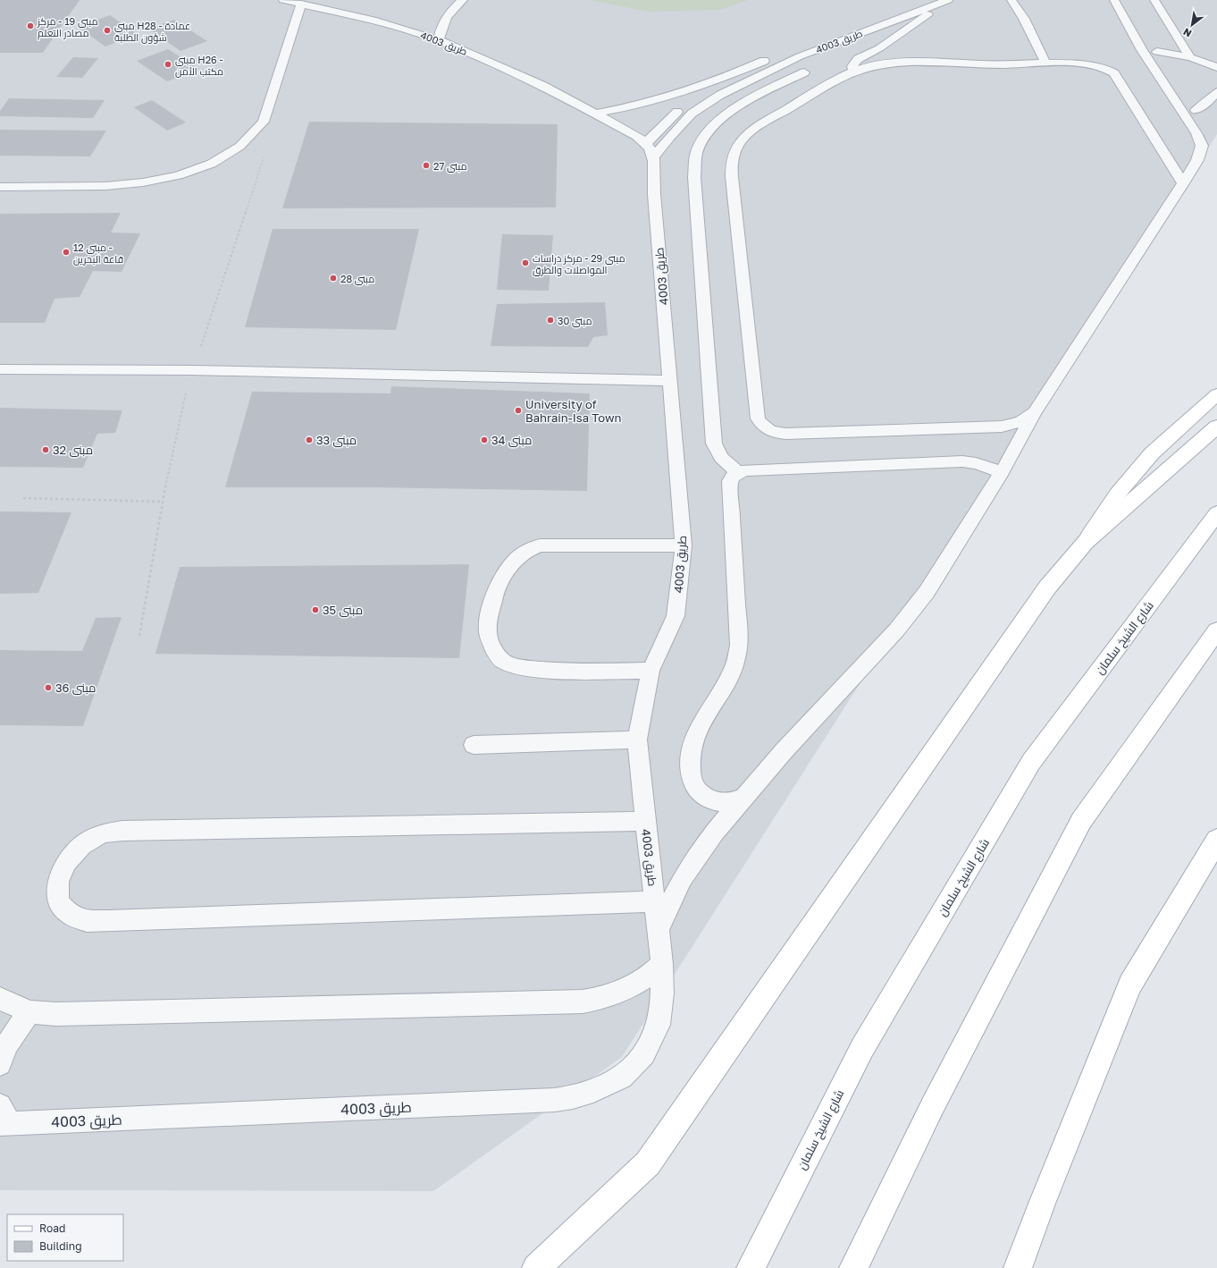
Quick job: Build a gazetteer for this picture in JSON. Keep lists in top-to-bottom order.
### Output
{
  "streets": {
    "main road": ["شارع الشيخ سلمان"],
    "lane": ["طريق 4003"]
  },
  "places": [
    "مبنى 19 - مركز مصادر التعلم",
    "مبنى H28 - عمادة شؤون الطلبة",
    "مبنى H26 - مكتب الأمن",
    "مبنى 27",
    "مبنى 12 - قاعة البحرين",
    "مبنى 29 - مركز دراسات المواصلات والطرق",
    "مبنى 28",
    "مبنى 30",
    "University of Bahrain-Isa Town",
    "مبنى 33",
    "مبنى 34",
    "مبنى 32",
    "مبنى 35",
    "مبنى 36"
  ],
  "legend": ["Road", "Building"],
  "north": "bottom left"
}
